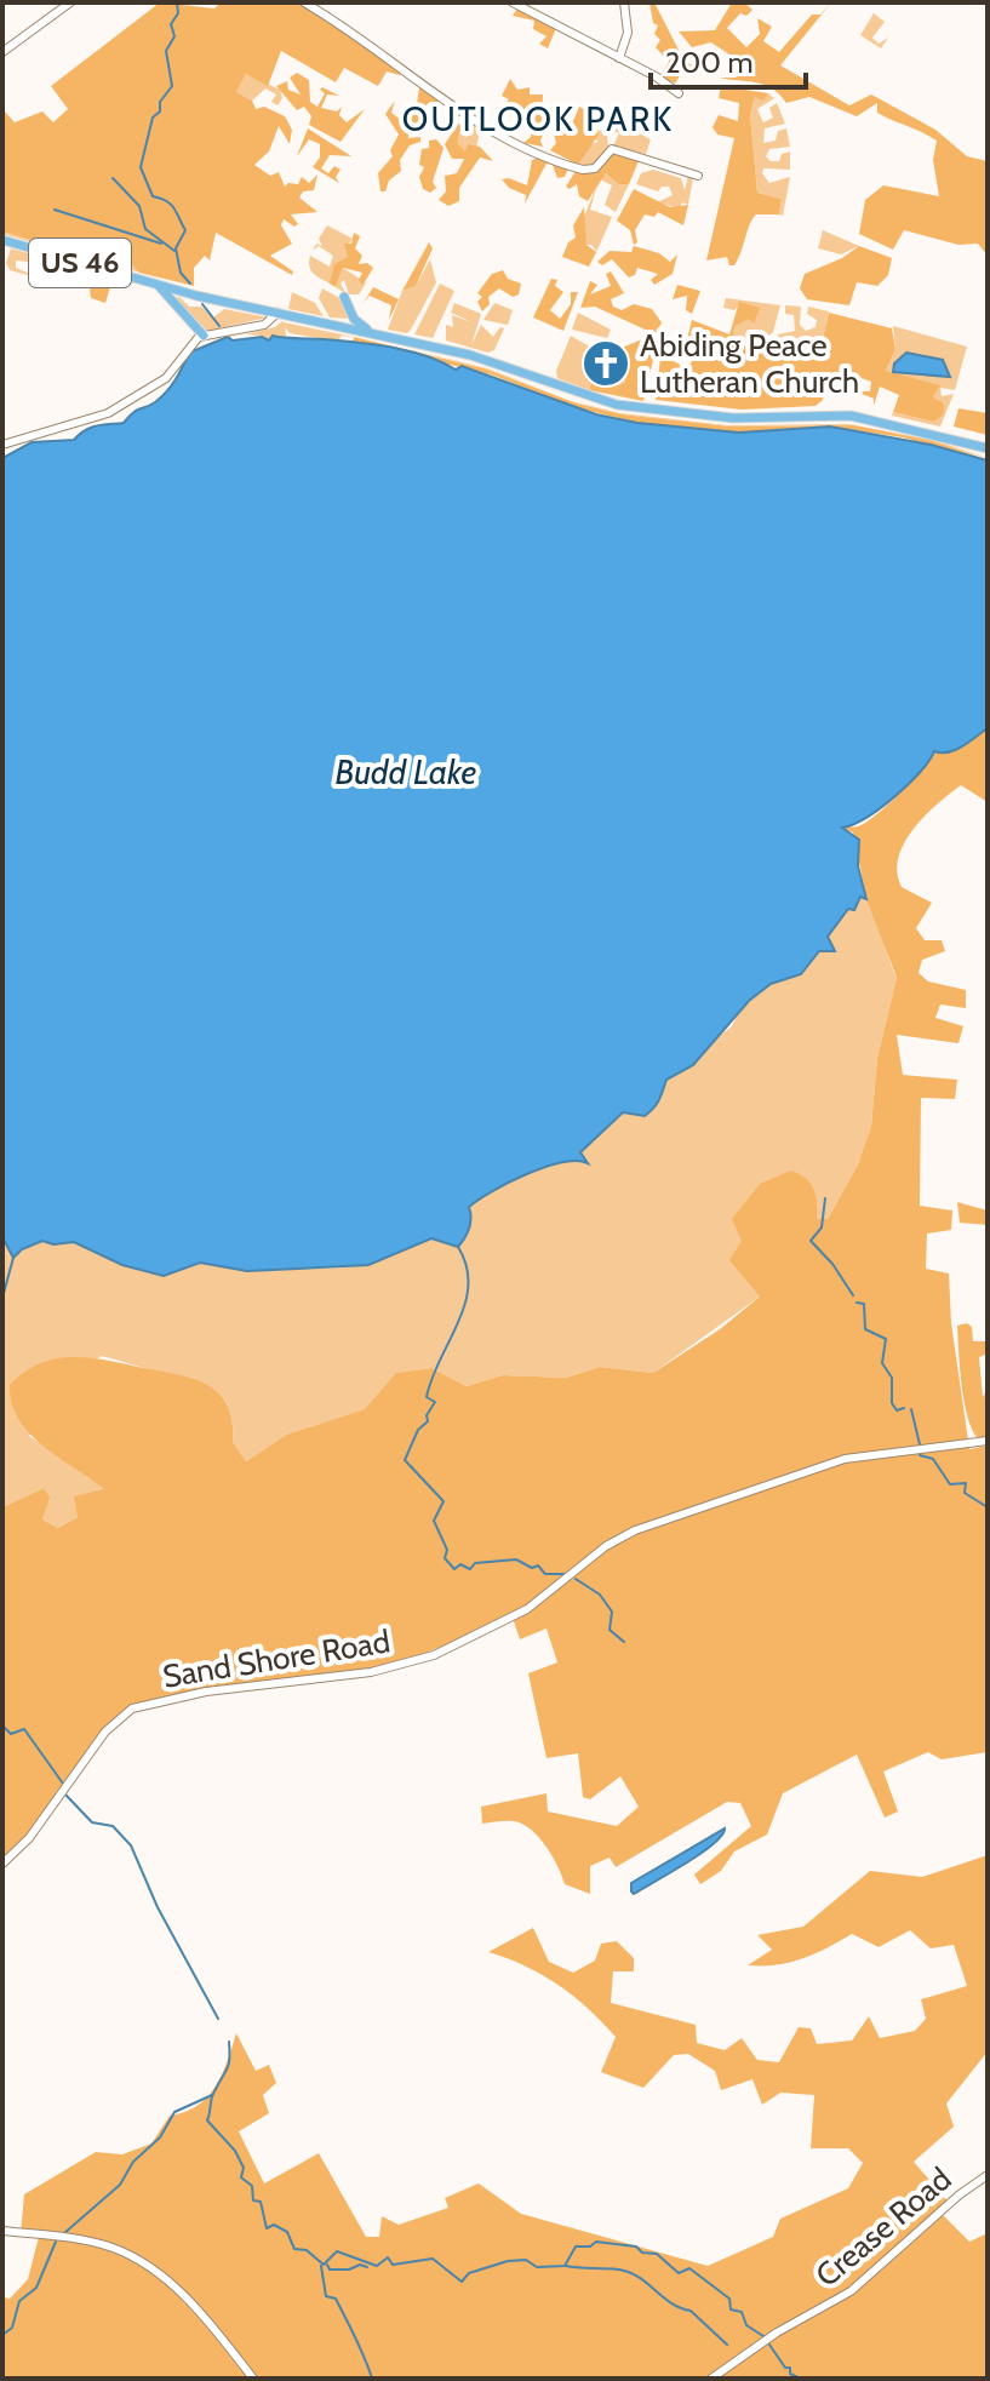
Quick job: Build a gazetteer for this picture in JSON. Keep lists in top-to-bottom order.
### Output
{
  "streets": {
    "main road": ["US 46"],
    "street": ["Sand Shore Road", "Crease Road"]
  },
  "districts": ["OUTLOOK PARK"],
  "water": ["Budd Lake"],
  "places": {
    "church": ["Abiding Peace Lutheran Church"]
  },
  "scale_bar": "200 m"
}
